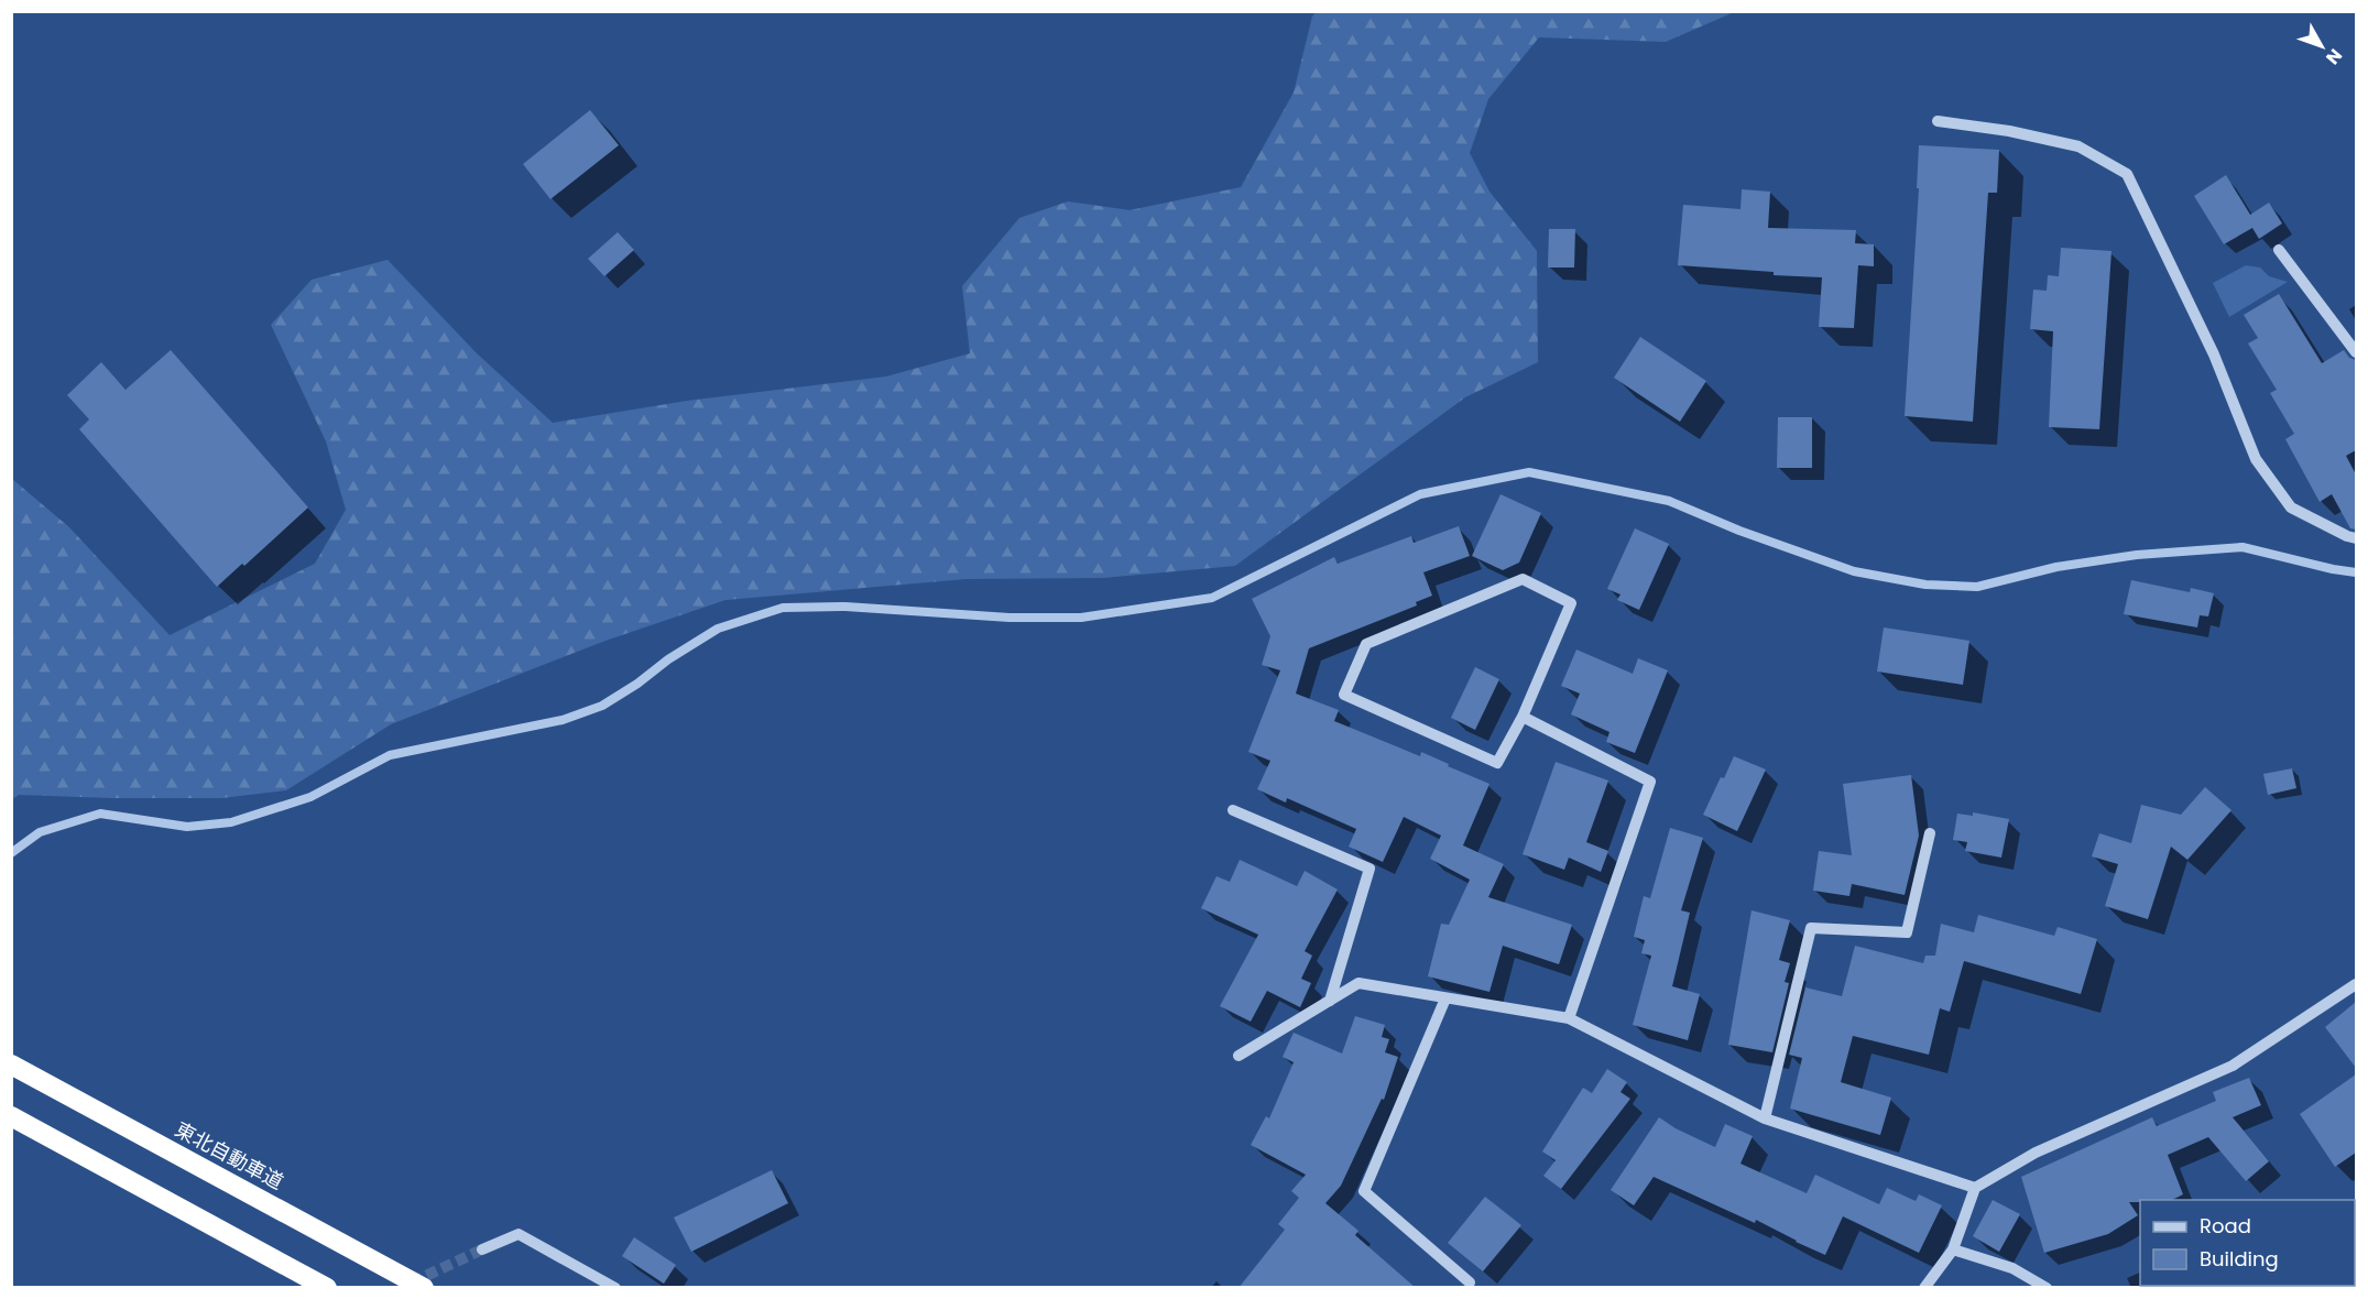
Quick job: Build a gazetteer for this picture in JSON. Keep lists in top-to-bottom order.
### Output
{
  "streets": {
    "highway": ["東北自動車道"]
  },
  "legend": ["Road", "Building"],
  "north": "bottom right"
}
